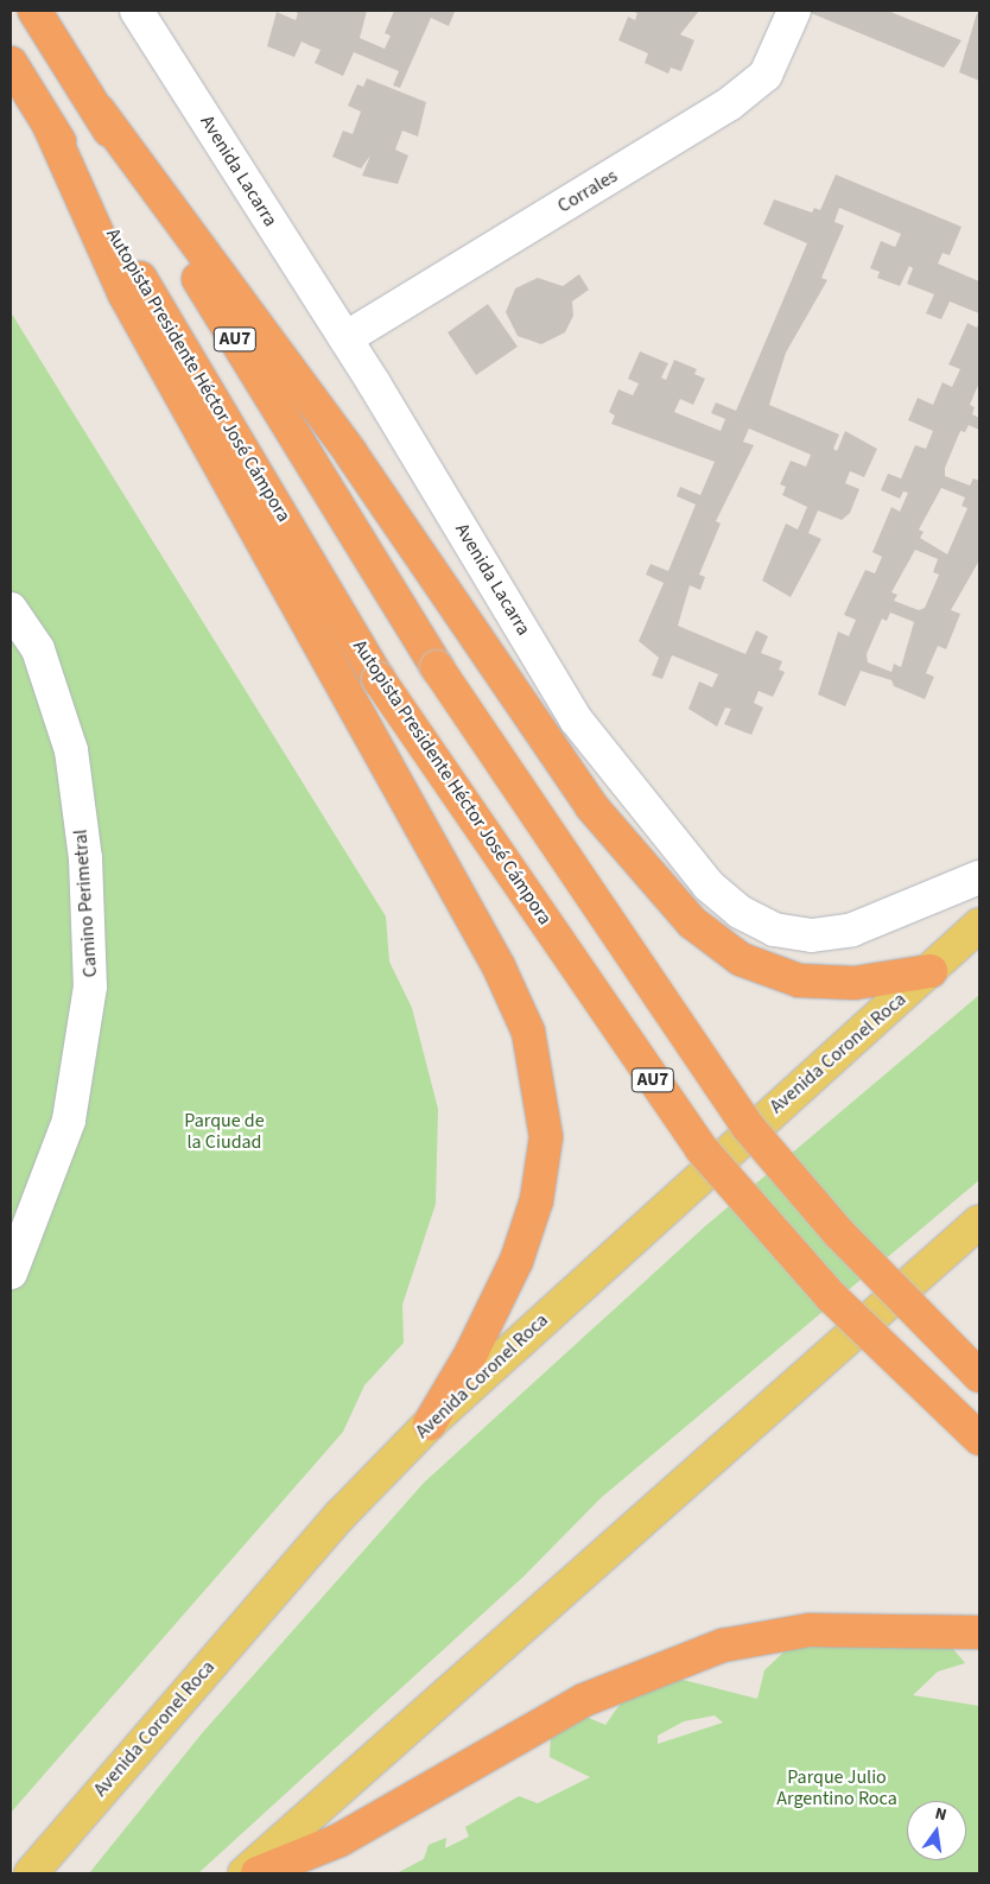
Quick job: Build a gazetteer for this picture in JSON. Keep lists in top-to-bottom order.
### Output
{
  "streets": {
    "highway": ["AU7", "Autopista Presidente Héctor José Cámpora"],
    "main road": ["Avenida Coronel Roca"],
    "street": ["Avenida Lacarra", "Corrales", "Camino Perimetral"]
  },
  "crossings": [
    ["Avenida Lacarra", "Corrales"]
  ],
  "parks": ["Parque de la Ciudad", "Parque Julio Argentino Roca"],
  "north": "top"
}
